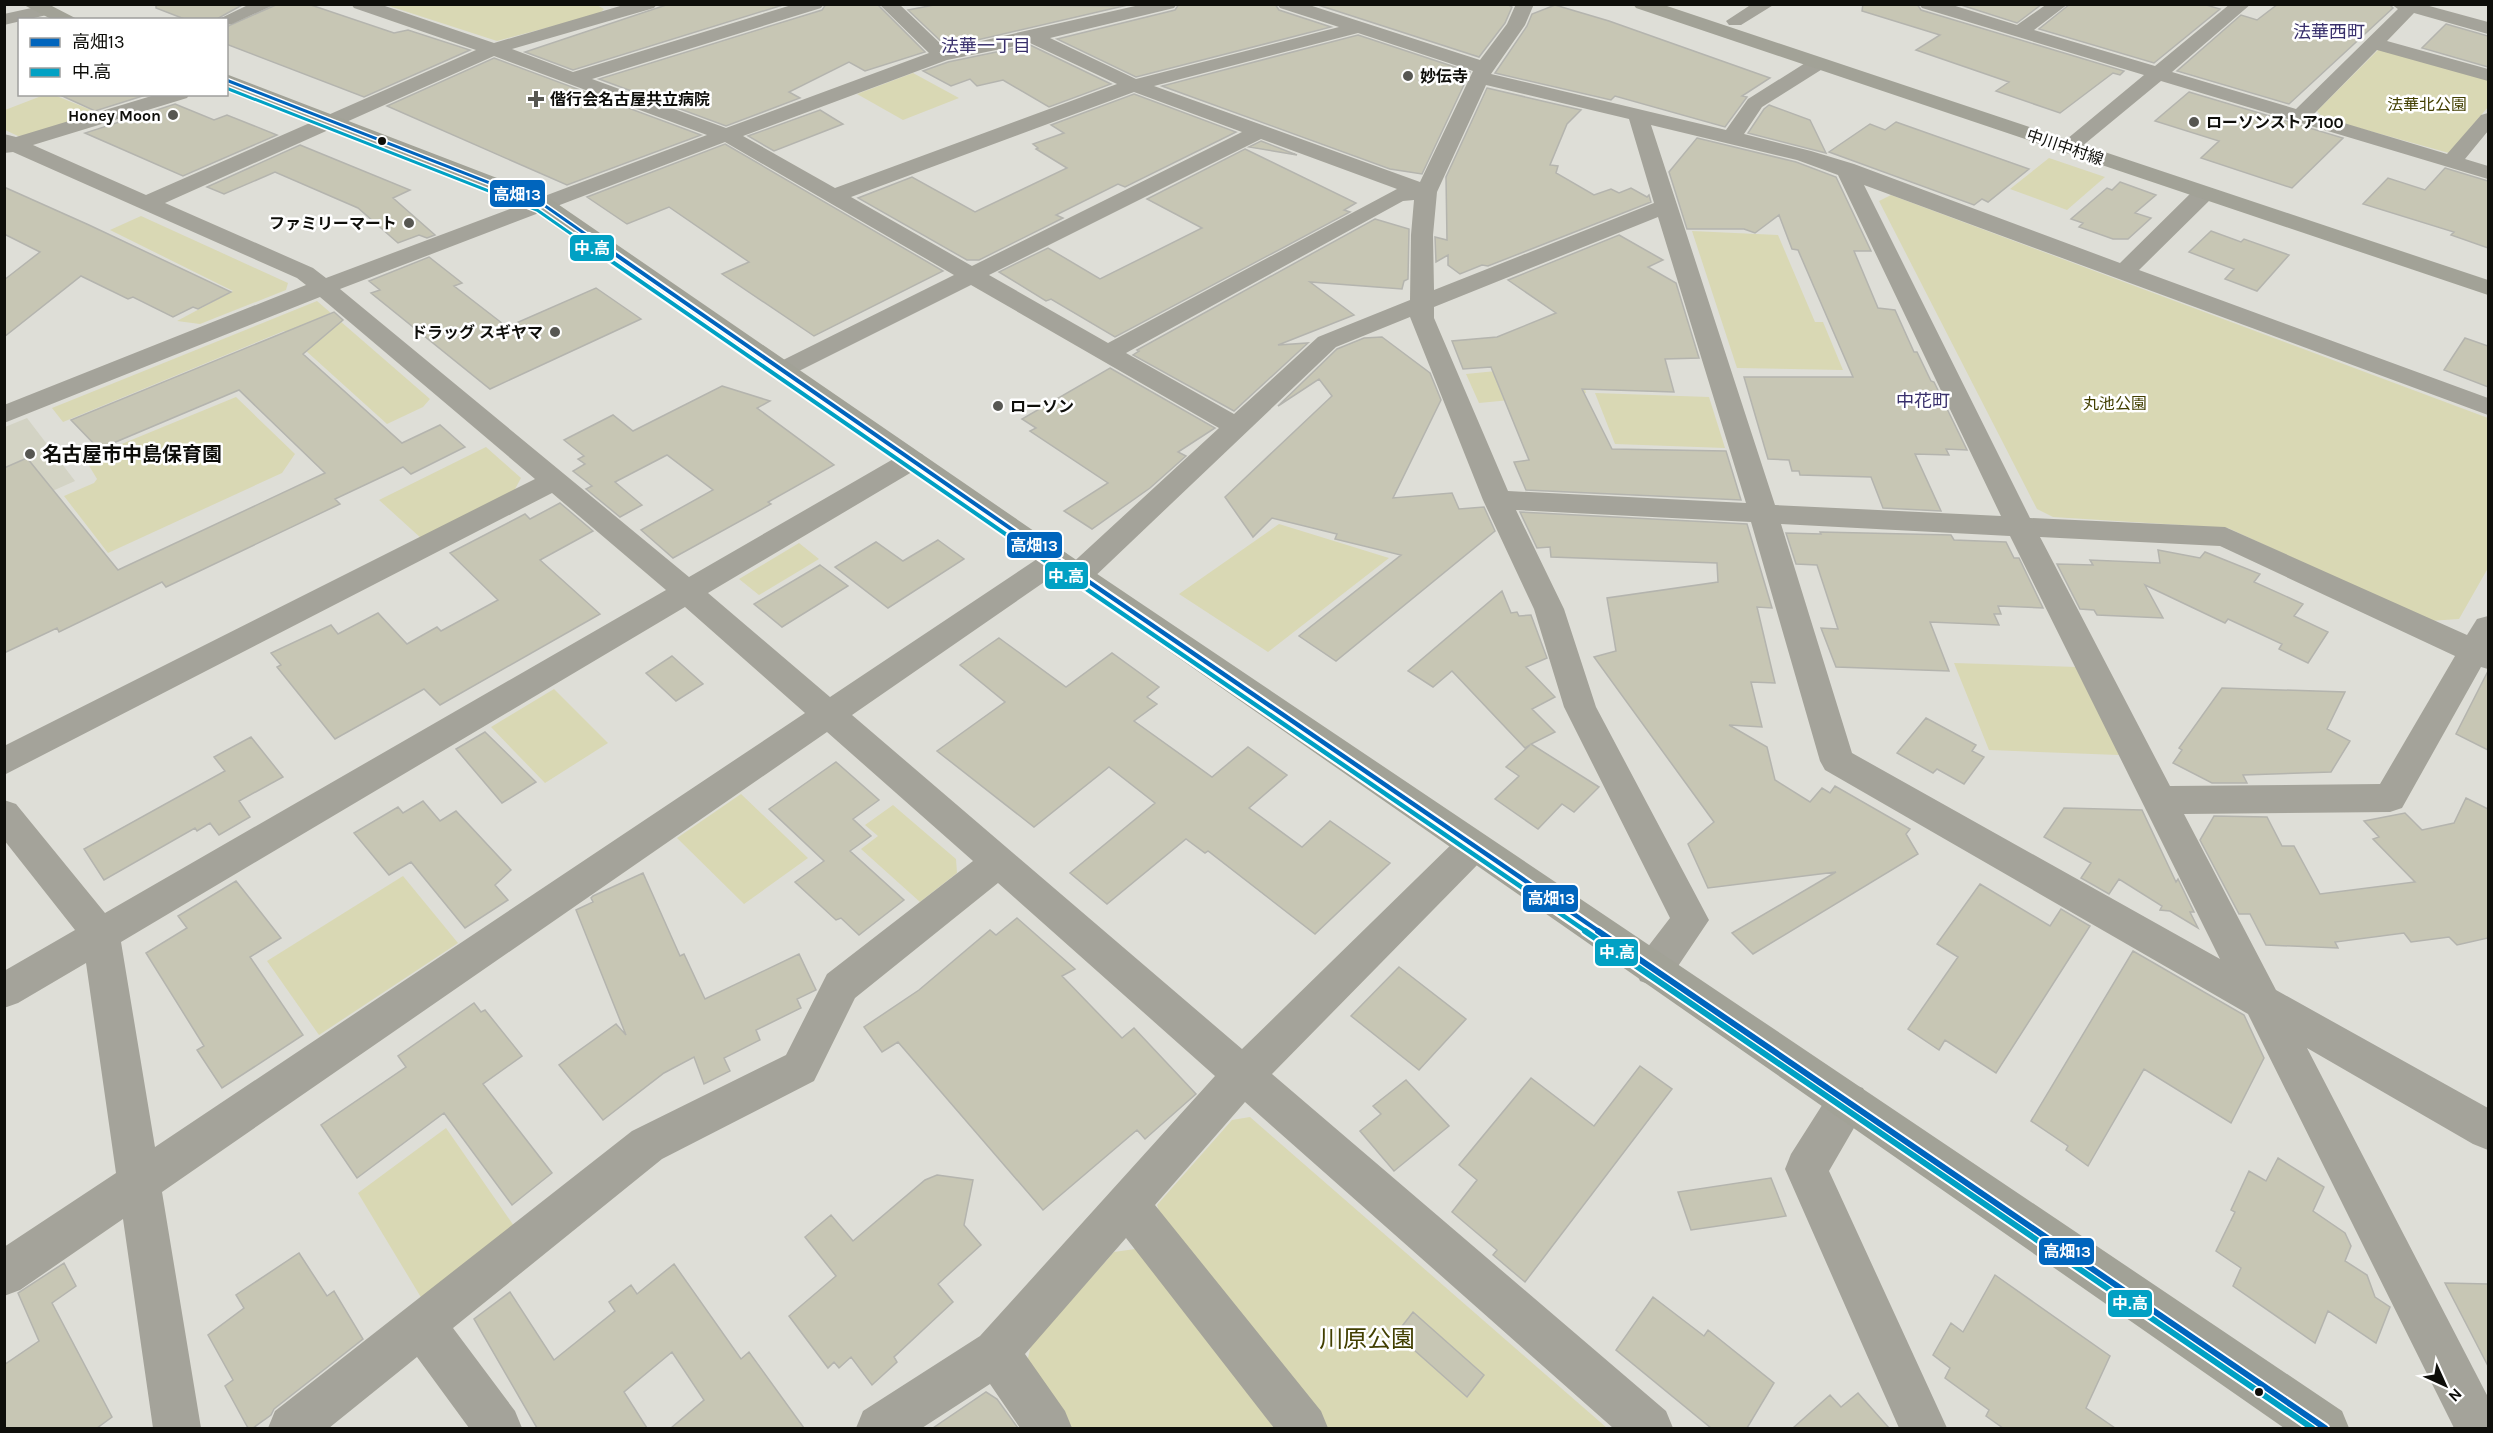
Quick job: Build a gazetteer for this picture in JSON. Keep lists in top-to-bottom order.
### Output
{
  "streets": {
    "street": ["中川中村線"]
  },
  "districts": ["法華西町", "法華一丁目", "中花町"],
  "parks": ["法華北公園", "丸池公園", "川原公園"],
  "places": {
    "other": [
      "妙伝寺",
      "Honey Moon",
      "ローソンストア100",
      "ファミリーマート",
      "ドラッグ スギヤマ",
      "ローソン",
      "名古屋市中島保育園"
    ],
    "health": ["偕行会名古屋共立病院"]
  },
  "lines": ["transit line 高畑13", "transit line 中.高"],
  "legend": ["高畑13", "中.高"],
  "north": "bottom right"
}
